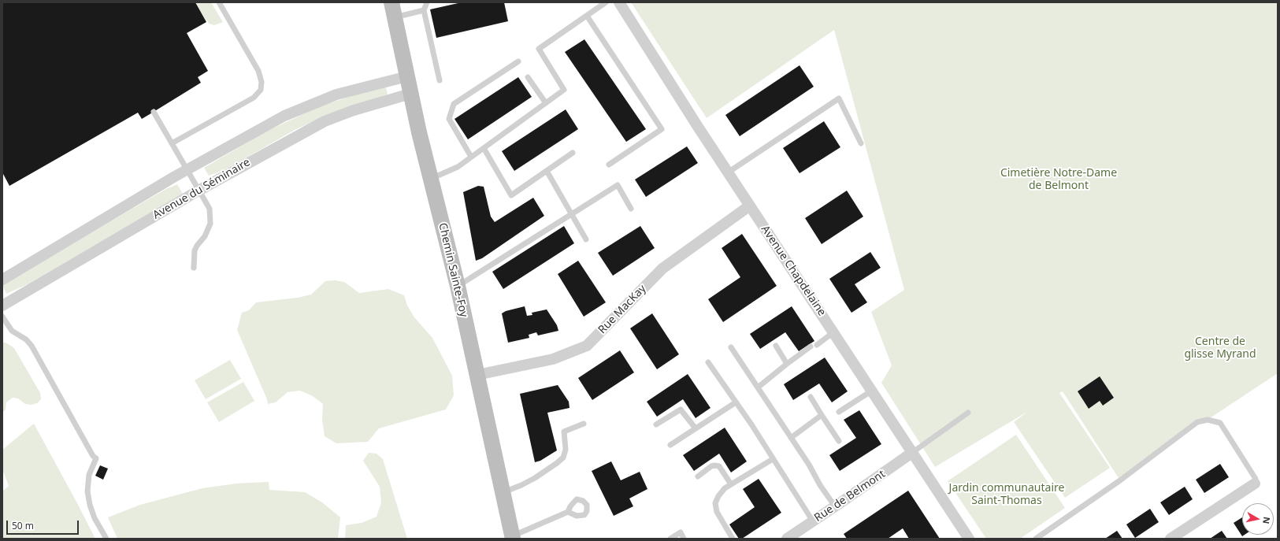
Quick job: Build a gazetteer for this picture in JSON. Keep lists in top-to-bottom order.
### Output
{
  "streets": {
    "main road": ["Chemin Sainte-Foy"],
    "street": [
      "Avenue du Séminaire",
      "Avenue Chapdelaine",
      "Rue MacKay",
      "Rue de Belmont"
    ]
  },
  "crossings": [
    ["Avenue du Séminaire", "Chemin Sainte-Foy"],
    ["Chemin Sainte-Foy", "Rue MacKay"],
    ["Avenue Chapdelaine", "Rue MacKay"],
    ["Avenue Chapdelaine", "Rue de Belmont"]
  ],
  "parks": ["Cimetière Notre-Dame de Belmont", "Centre de glisse Myrand", "Jardin communautaire Saint-Thomas"],
  "scale_bar": "50 m",
  "north": "right"
}
